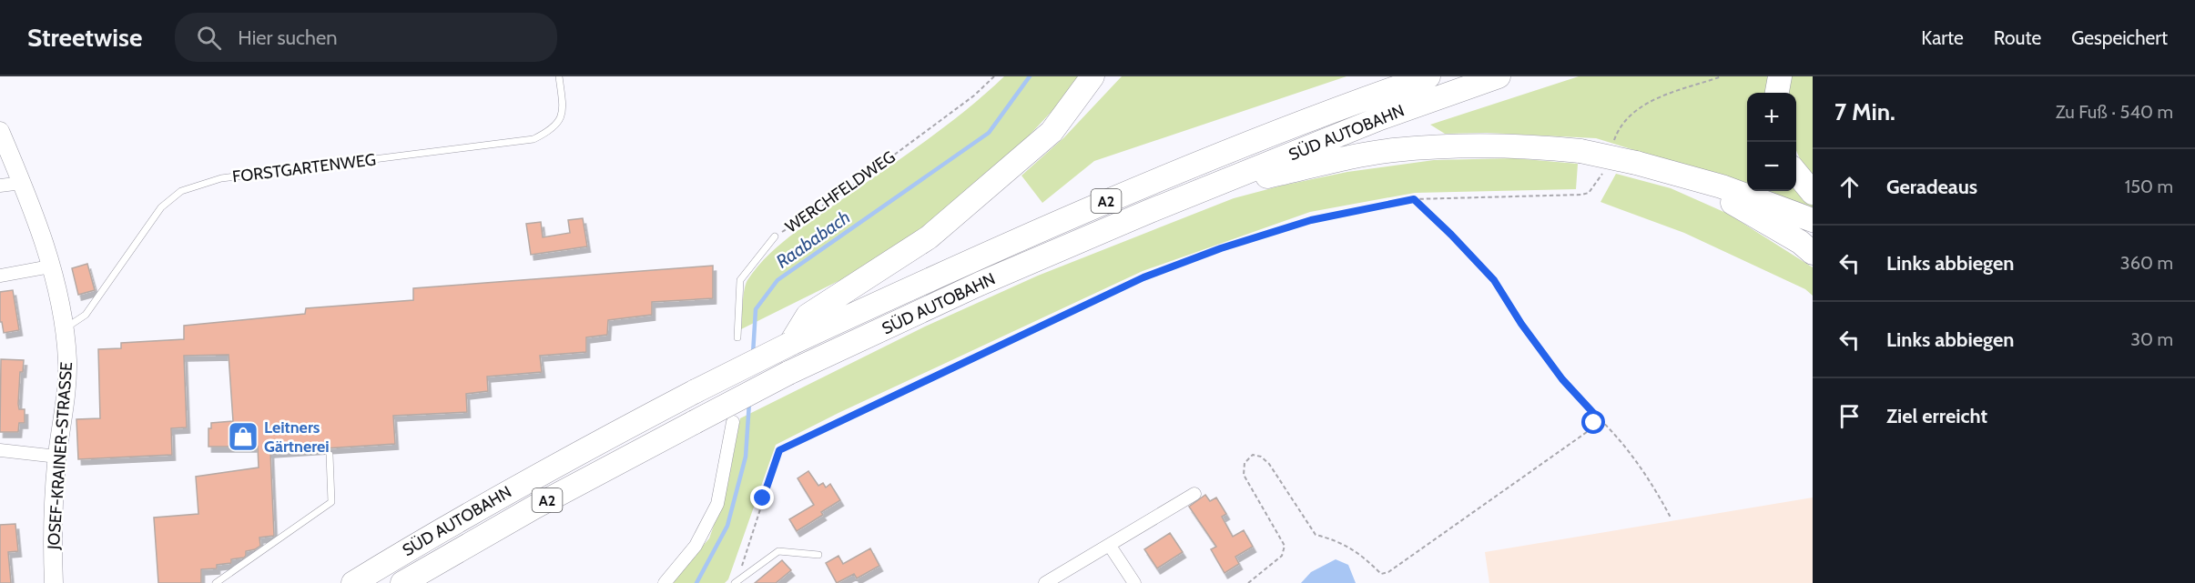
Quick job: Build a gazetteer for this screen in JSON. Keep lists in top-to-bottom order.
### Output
{
  "streets": {
    "highway": ["SÜD AUTOBAHN", "A2"],
    "main road": ["JOSEF-KRAINER-STRASSE"],
    "lane": ["FORSTGARTENWEG", "WERCHFELDWEG"]
  },
  "crossings": [
    ["FORSTGARTENWEG", "JOSEF-KRAINER-STRASSE"]
  ],
  "water": ["Raababach"],
  "places": {
    "shop": ["Leitners Gärtnerei"]
  },
  "page": {
    "header": "Streetwise",
    "search": "Hier suchen",
    "nav": ["Karte", "Route", "Gespeichert"],
    "heading": ["7 Min.", "Zu Fuß · 540 m"],
    "map_buttons": ["+", "−"],
    "list": [
      ["Geradeaus", "150 m"],
      ["Links abbiegen", "360 m"],
      ["Links abbiegen", "30 m"],
      "Ziel erreicht"
    ]
  }
}
